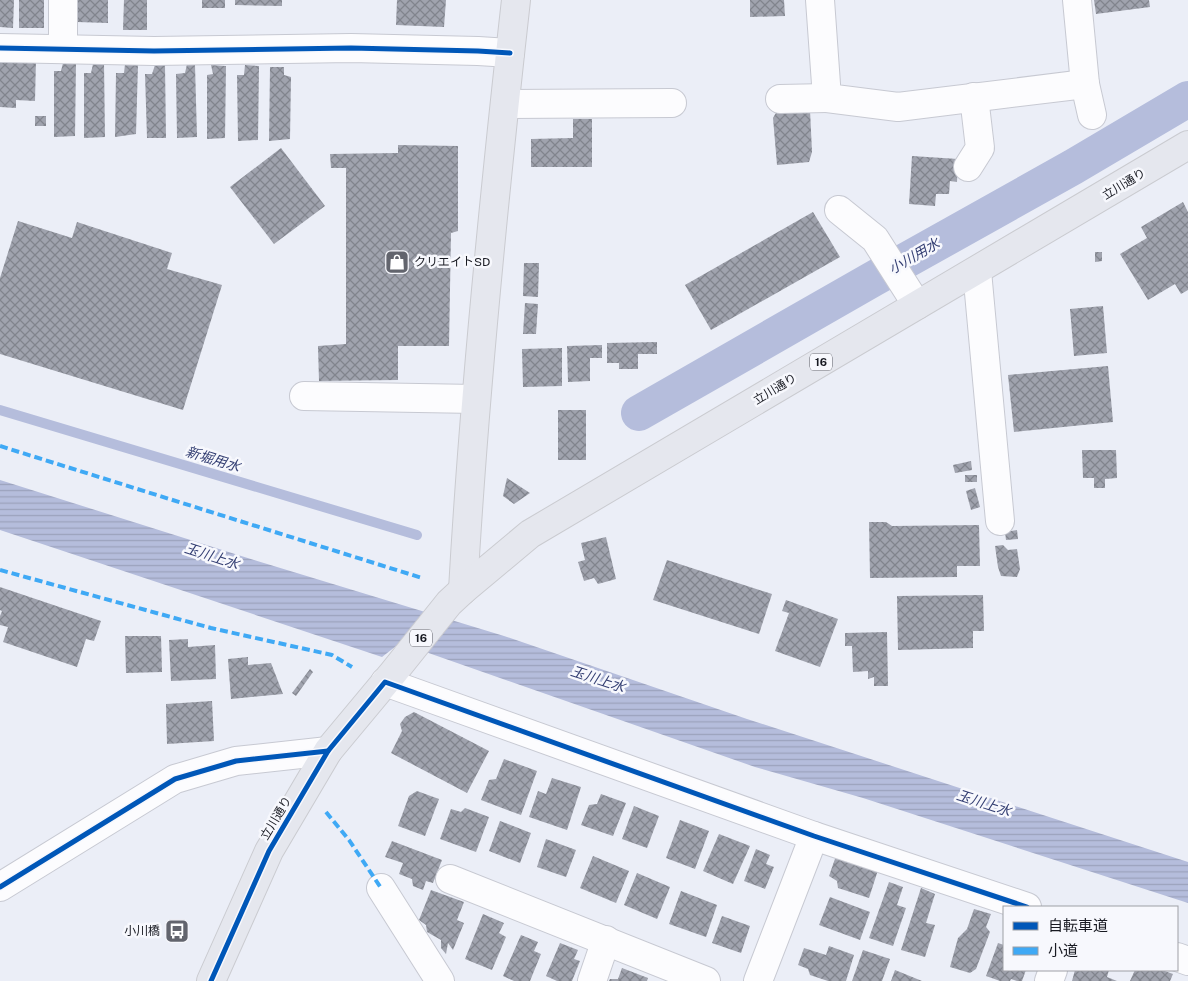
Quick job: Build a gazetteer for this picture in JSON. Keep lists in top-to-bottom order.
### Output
{
  "streets": {
    "main road": ["立川通り", "16"]
  },
  "crossings": [
    ["立川通り", "16"]
  ],
  "water": ["小川用水", "新堀用水", "玉川上水"],
  "places": {
    "shop": ["クリエイトSD"],
    "bus stop": ["小川橋"]
  },
  "legend": ["自転車道", "小道"]
}
